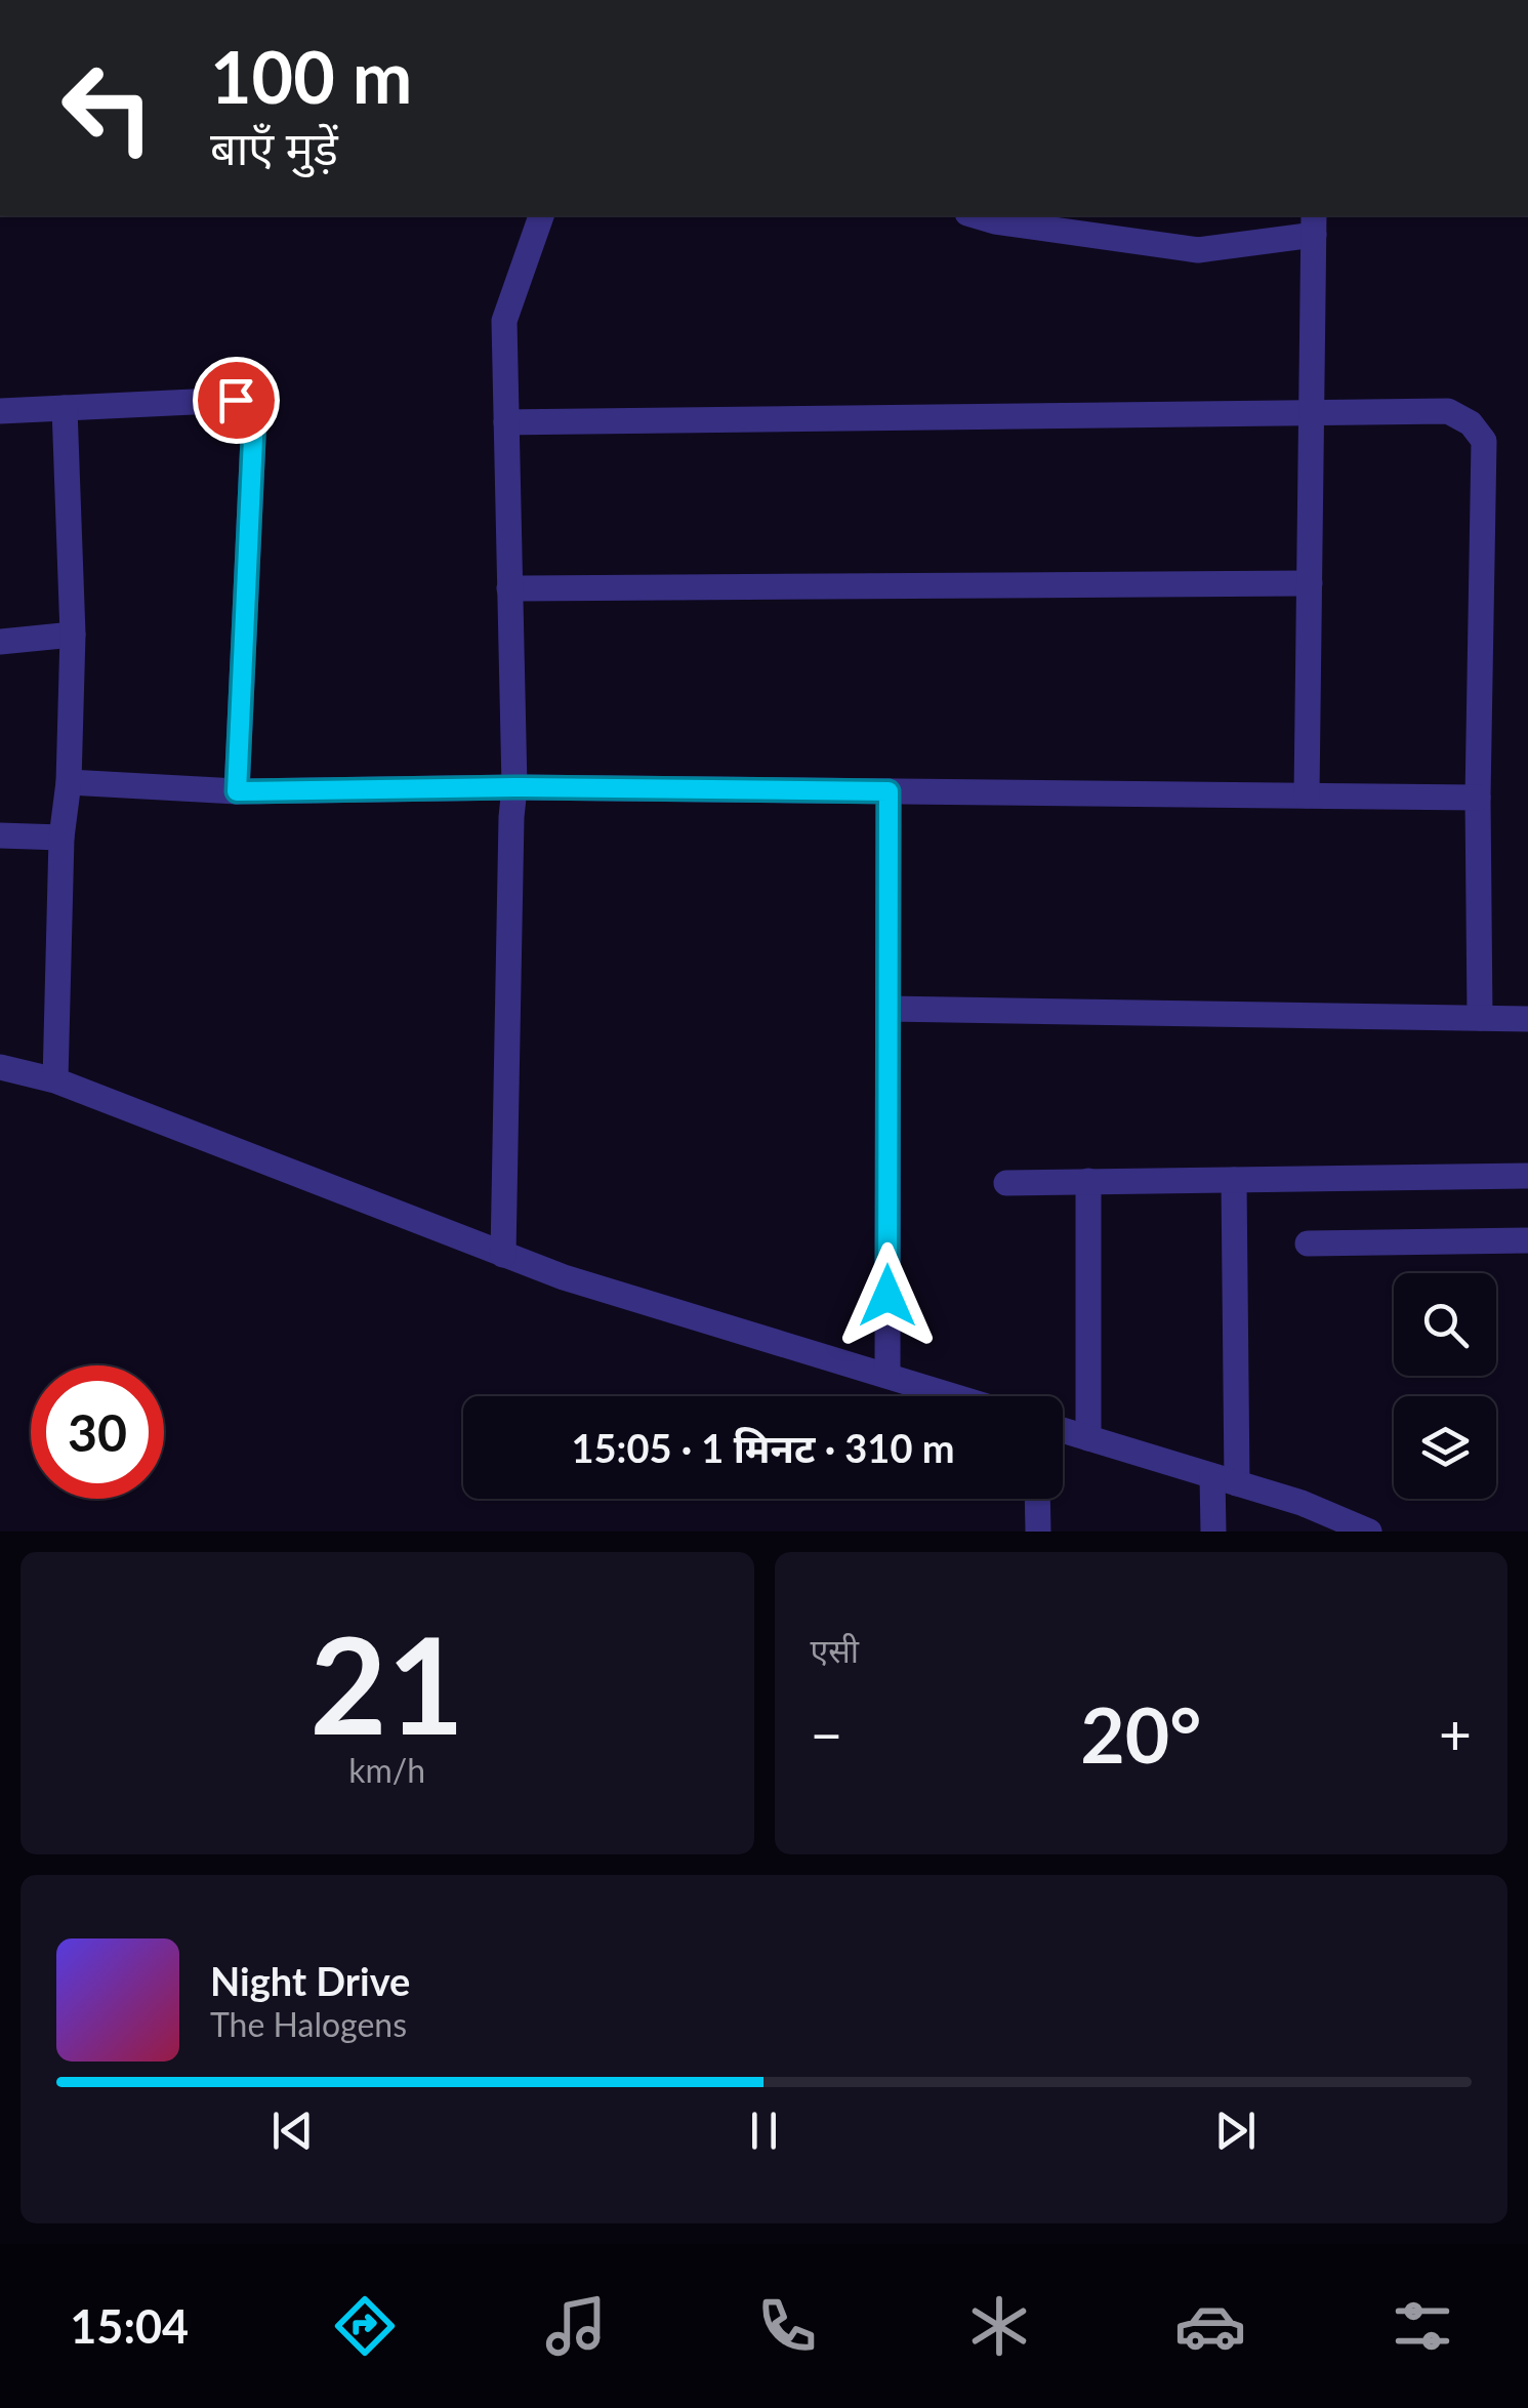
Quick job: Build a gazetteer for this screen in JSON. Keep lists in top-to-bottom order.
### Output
{
  "page": {
    "turn": ["100 m", "बाएँ मुड़ें"],
    "limit": "30",
    "trip": "15:05 · 1 मिनट · 310 m",
    "tile": [
      ["21", "km/h"],
      "एसी"
    ],
    "heat": ["−", "20°", "+"],
    "song": ["Night Drive", "The Halogens"],
    "tabs": "15:04"
  }
}
